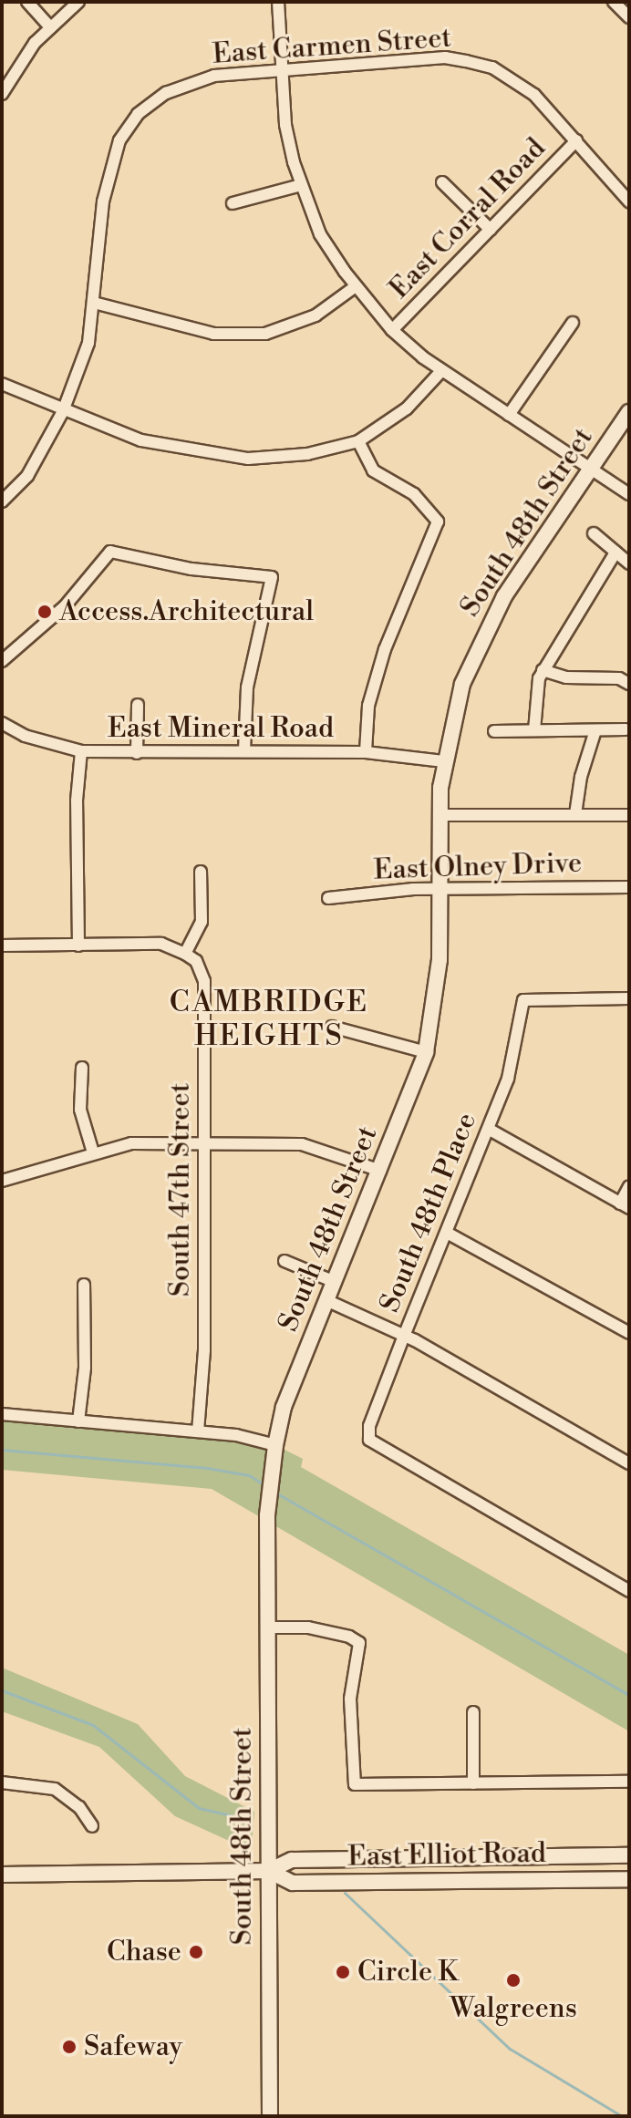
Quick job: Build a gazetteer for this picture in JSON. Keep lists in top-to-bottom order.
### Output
{
  "streets": {
    "main road": ["South 48th Street", "East Elliot Road"],
    "street": [
      "East Carmen Street",
      "East Corral Road",
      "East Mineral Road",
      "East Olney Drive",
      "South 47th Street",
      "South 48th Place"
    ]
  },
  "crossings": [
    ["East Carmen Street", "East Corral Road"],
    ["South 48th Street", "East Mineral Road"],
    ["South 48th Street", "East Olney Drive"],
    ["South 48th Street", "East Elliot Road"]
  ],
  "districts": ["CAMBRIDGE HEIGHTS"],
  "places": [
    "Access.Architectural",
    "Chase",
    "Circle K",
    "Walgreens",
    "Safeway"
  ]
}
